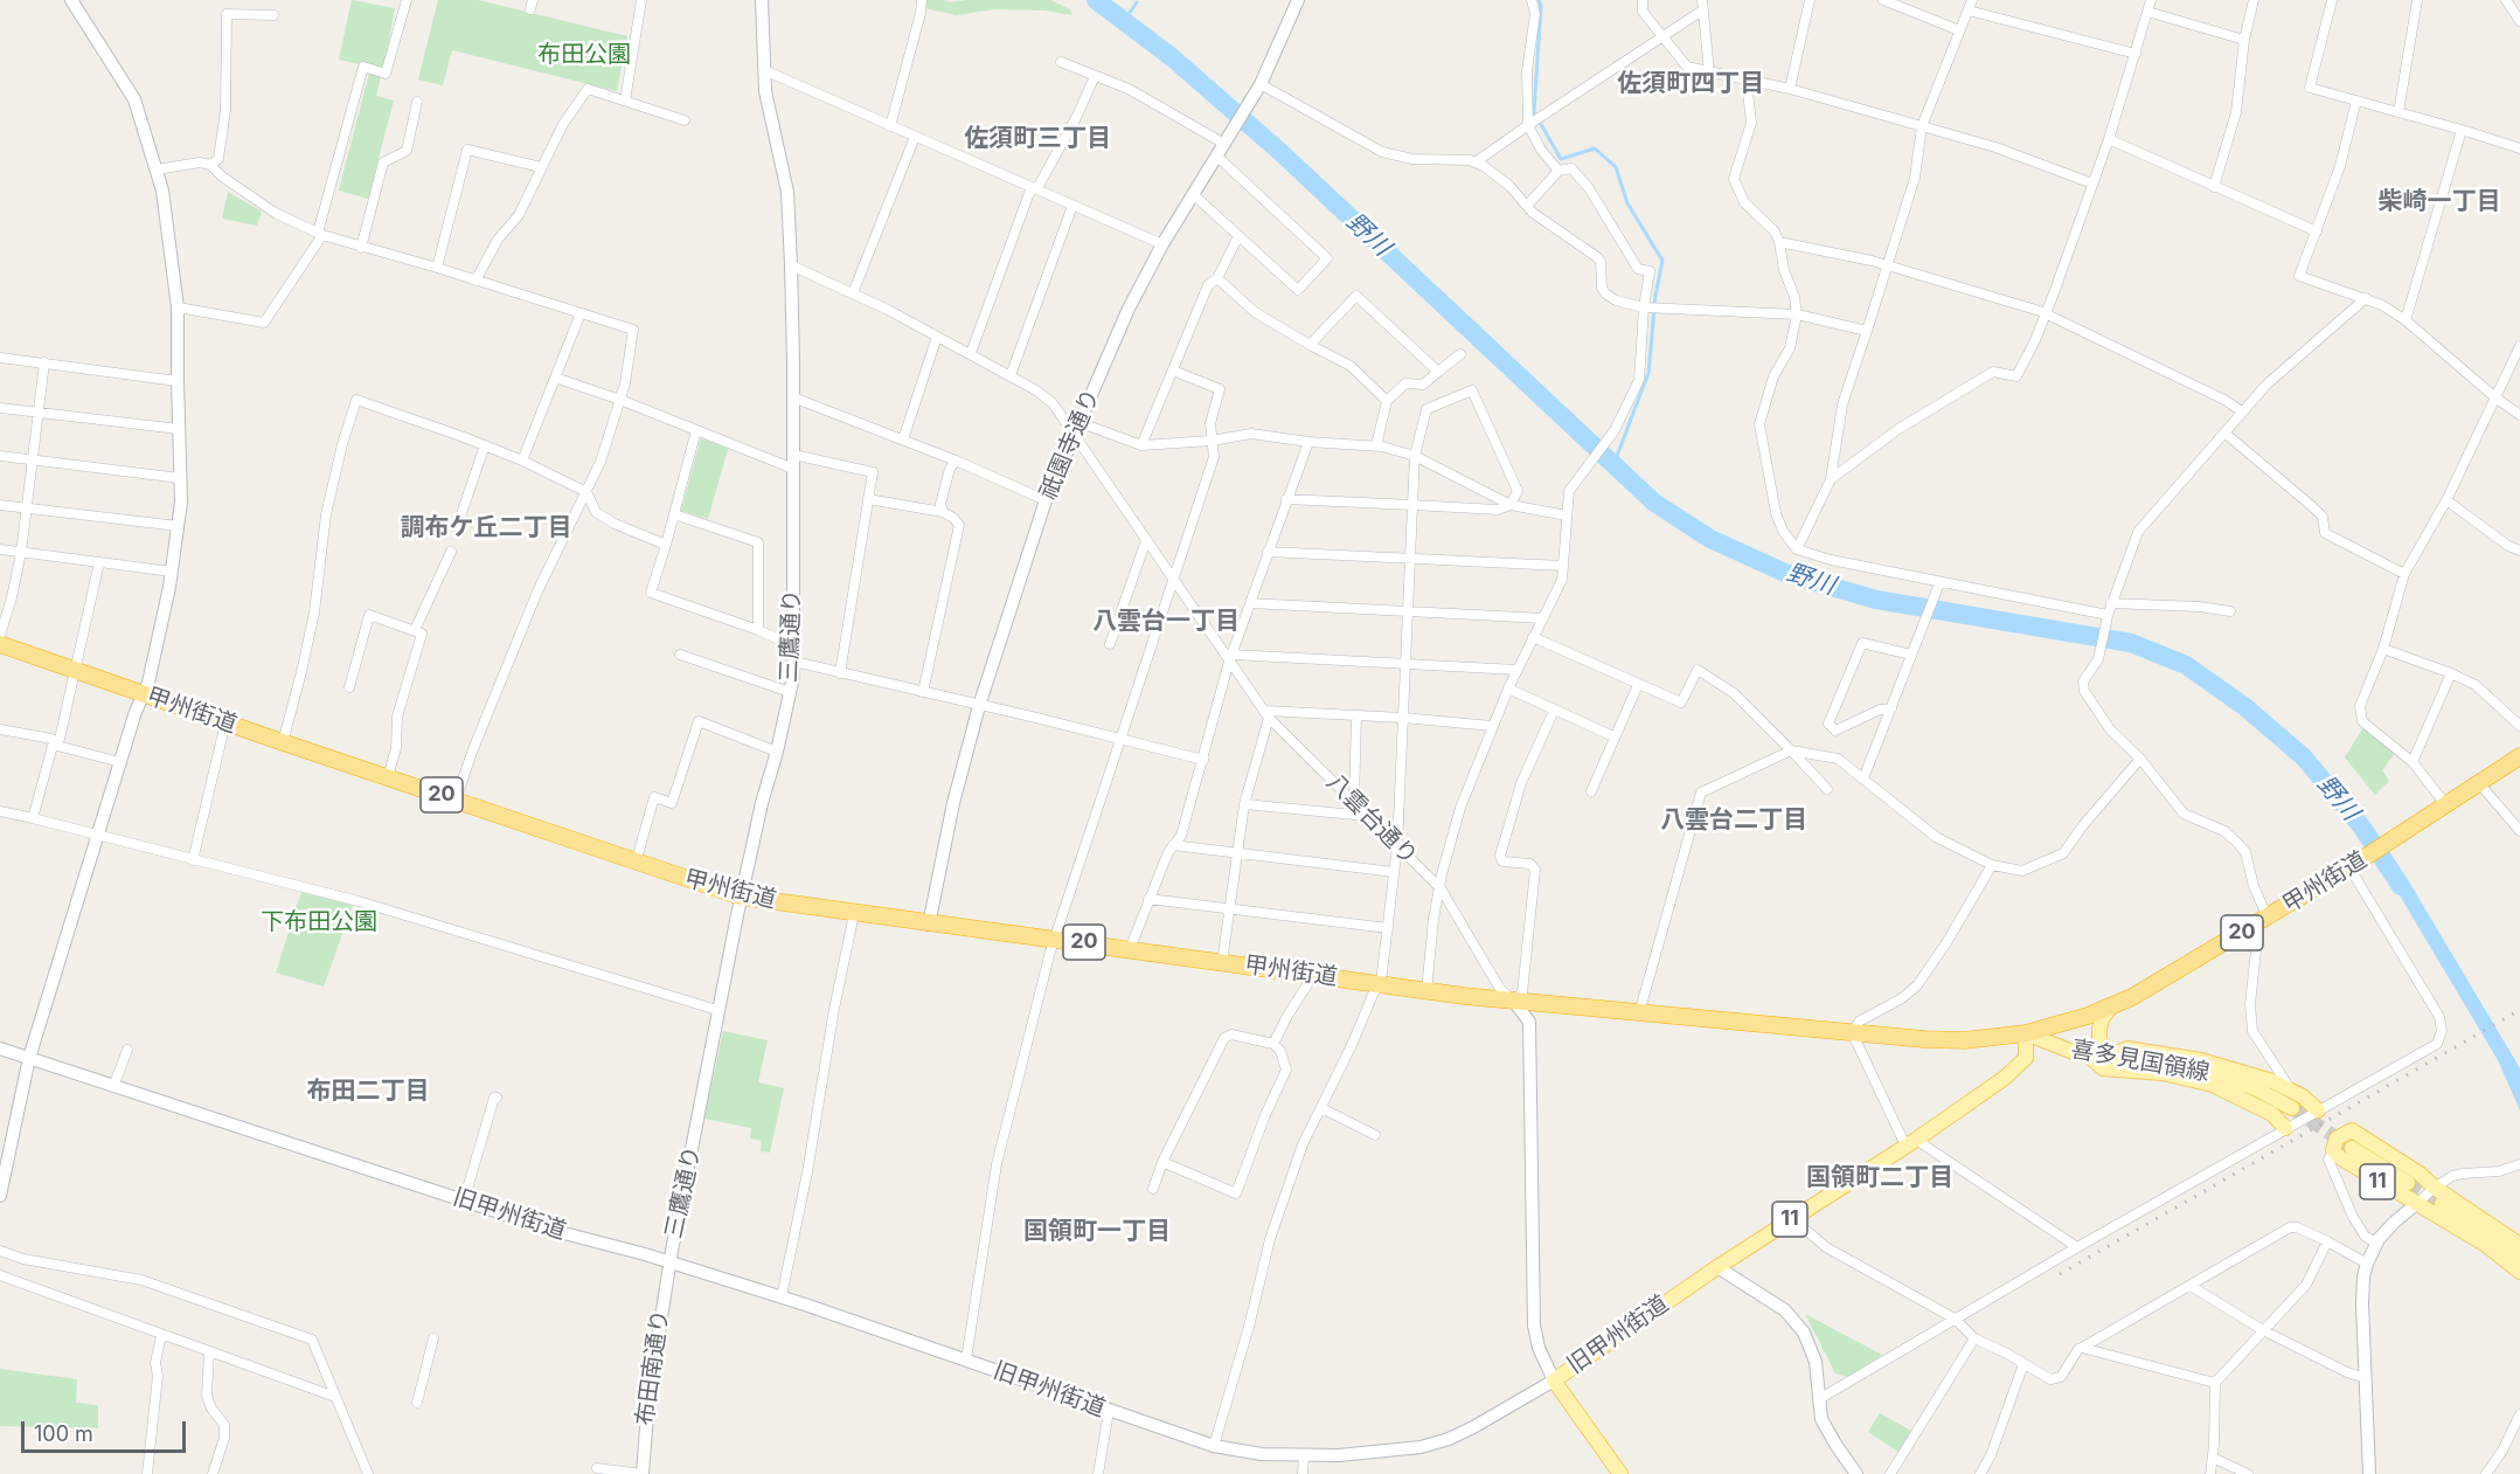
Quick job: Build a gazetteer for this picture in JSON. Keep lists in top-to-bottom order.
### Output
{
  "streets": {
    "highway": ["甲州街道", "20"],
    "main road": ["喜多見国領線", "11", "旧甲州街道"],
    "street": [
      "祇園寺通り",
      "三鷹通り",
      "八雲台通り",
      "布田南通り"
    ]
  },
  "crossings": [
    ["祇園寺通り", "甲州街道"],
    ["祇園寺通り", "八雲台通り"],
    ["三鷹通り", "甲州街道"],
    ["三鷹通り", "八雲台通り"],
    ["三鷹通り", "旧甲州街道"],
    ["三鷹通り", "布田南通り"],
    ["甲州街道", "20"],
    ["甲州街道", "八雲台通り"],
    ["甲州街道", "喜多見国領線"],
    ["甲州街道", "旧甲州街道"],
    ["20", "八雲台通り"],
    ["20", "喜多見国領線"],
    ["20", "旧甲州街道"],
    ["喜多見国領線", "旧甲州街道"],
    ["旧甲州街道", "布田南通り"]
  ],
  "districts": [
    "佐須町四丁目",
    "佐須町三丁目",
    "柴崎一丁目",
    "調布ケ丘二丁目",
    "八雲台一丁目",
    "八雲台二丁目",
    "布田二丁目",
    "国領町二丁目",
    "国領町一丁目"
  ],
  "water": ["野川"],
  "parks": ["布田公園", "下布田公園"],
  "scale_bar": "100 m"
}
